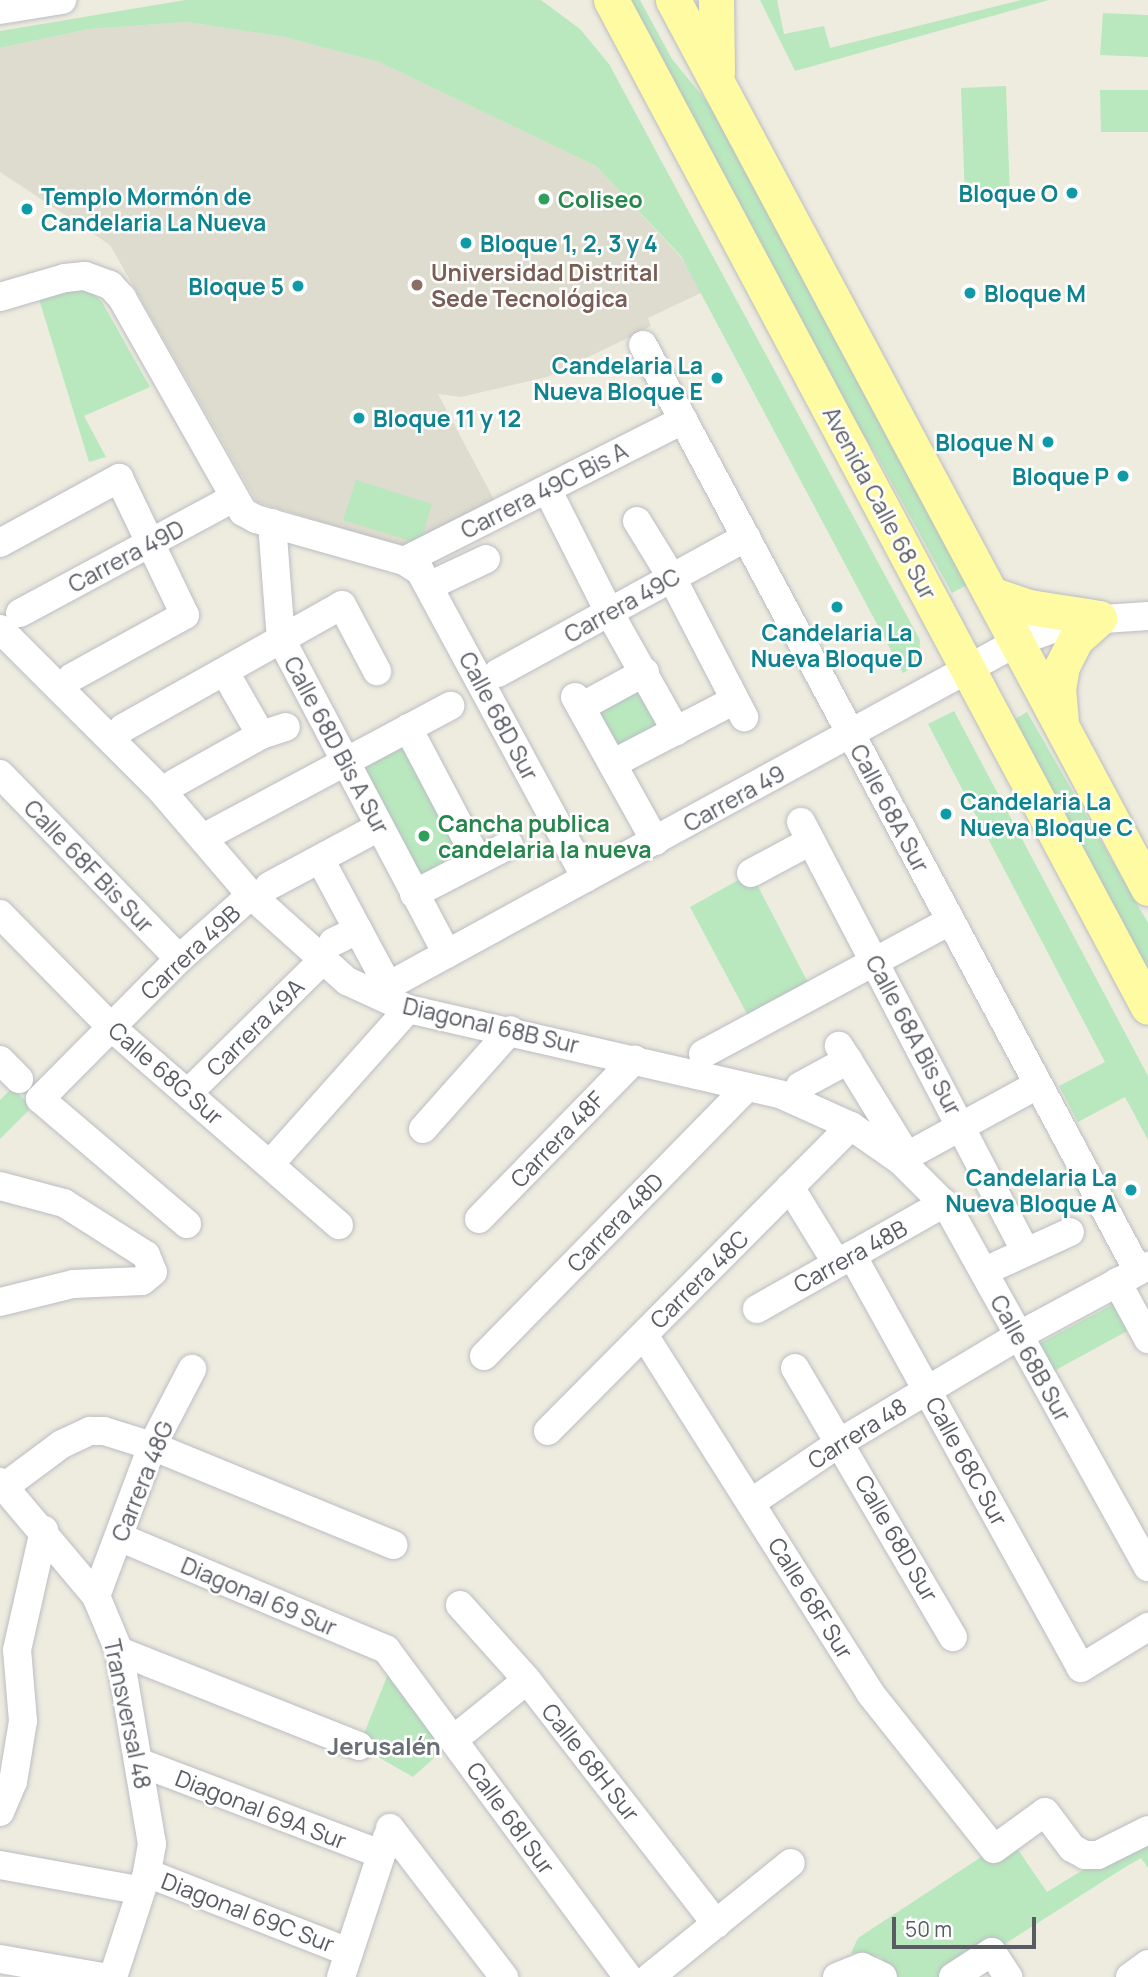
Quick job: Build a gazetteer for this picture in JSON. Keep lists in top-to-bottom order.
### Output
{
  "streets": {
    "main road": ["Avenida Calle 68 Sur"],
    "street": [
      "Carrera 49C Bis A",
      "Carrera 49D",
      "Carrera 49C",
      "Calle 68D Sur",
      "Calle 68D Bis A Sur",
      "Carrera 49",
      "Calle 68A Sur",
      "Calle 68F Bis Sur",
      "Carrera 49B",
      "Diagonal 68B Sur",
      "Carrera 49A",
      "Calle 68A Bis Sur",
      "Calle 68G Sur",
      "Carrera 48F",
      "Carrera 48D",
      "Carrera 48B",
      "Carrera 48C",
      "Calle 68B Sur",
      "Carrera 48",
      "Calle 68C Sur",
      "Carrera 48G",
      "Diagonal 69 Sur",
      "Calle 68F Sur",
      "Transversal 48",
      "Calle 68H Sur",
      "Diagonal 69A Sur",
      "Calle 68I Sur",
      "Diagonal 69C Sur"
    ]
  },
  "crossings": [
    ["Carrera 49C Bis A", "Calle 68D Sur"],
    ["Carrera 49C Bis A", "Calle 68A Sur"],
    ["Avenida Calle 68 Sur", "Carrera 49"],
    ["Carrera 49D", "Diagonal 68B Sur"],
    ["Carrera 49C", "Calle 68A Sur"],
    ["Calle 68D Sur", "Carrera 49"],
    ["Calle 68D Sur", "Carrera 48"],
    ["Calle 68D Bis A Sur", "Carrera 49"],
    ["Calle 68D Bis A Sur", "Carrera 49B"],
    ["Carrera 49", "Calle 68A Sur"],
    ["Carrera 49", "Diagonal 68B Sur"],
    ["Carrera 49", "Carrera 49A"],
    ["Calle 68A Sur", "Carrera 48"],
    ["Calle 68F Bis Sur", "Carrera 49B"],
    ["Carrera 49B", "Diagonal 68B Sur"],
    ["Carrera 49B", "Calle 68G Sur"],
    ["Diagonal 68B Sur", "Carrera 49A"],
    ["Diagonal 68B Sur", "Carrera 48F"],
    ["Diagonal 68B Sur", "Carrera 48D"],
    ["Diagonal 68B Sur", "Carrera 48C"],
    ["Diagonal 68B Sur", "Calle 68B Sur"],
    ["Carrera 49A", "Calle 68G Sur"],
    ["Carrera 48B", "Calle 68B Sur"],
    ["Carrera 48B", "Calle 68C Sur"],
    ["Carrera 48C", "Calle 68C Sur"],
    ["Carrera 48C", "Calle 68F Sur"],
    ["Calle 68B Sur", "Carrera 48"],
    ["Carrera 48", "Calle 68C Sur"],
    ["Carrera 48", "Calle 68F Sur"],
    ["Carrera 48G", "Diagonal 69 Sur"],
    ["Carrera 48G", "Transversal 48"],
    ["Diagonal 69 Sur", "Calle 68I Sur"],
    ["Transversal 48", "Diagonal 69A Sur"],
    ["Transversal 48", "Diagonal 69C Sur"]
  ],
  "districts": ["Jerusalén"],
  "places": [
    "Bloque O",
    "Coliseo",
    "Templo Mormón de Candelaria La Nueva",
    "Bloque 1, 2, 3 y 4",
    "Universidad Distrital Sede Tecnológica",
    "Bloque 5",
    "Bloque M",
    "Candelaria La Nueva Bloque E",
    "Bloque 11 y 12",
    "Bloque N",
    "Bloque P",
    "Candelaria La Nueva Bloque D",
    "Candelaria La Nueva Bloque C",
    "Cancha publica candelaria la nueva",
    "Candelaria La Nueva Bloque A"
  ],
  "scale_bar": "50 m"
}
